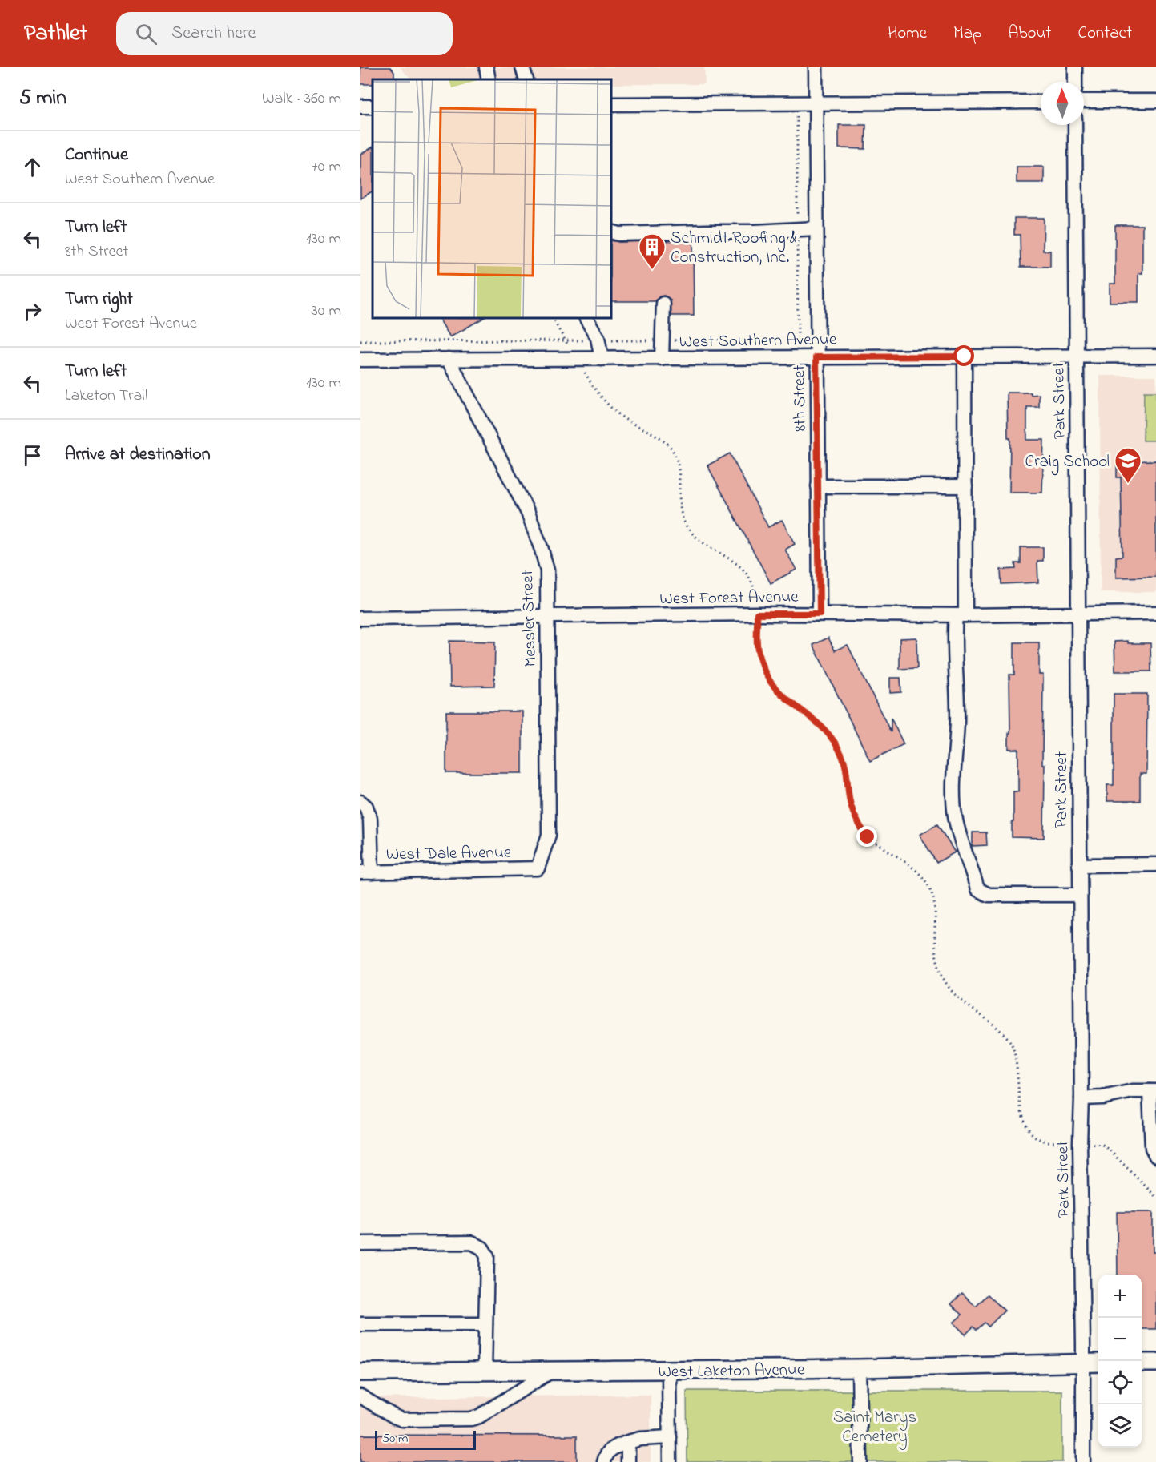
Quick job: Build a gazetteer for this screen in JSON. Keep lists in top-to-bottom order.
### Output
{
  "streets": {
    "main road": ["West Laketon Avenue"],
    "street": [
      "West Southern Avenue",
      "8th Street",
      "Park Street",
      "West Forest Avenue",
      "Messler Street",
      "West Dale Avenue"
    ]
  },
  "crossings": [
    ["West Southern Avenue", "8th Street"],
    ["West Southern Avenue", "Park Street"],
    ["West Southern Avenue", "Messler Street"],
    ["8th Street", "West Forest Avenue"],
    ["Park Street", "West Forest Avenue"],
    ["Park Street", "West Laketon Avenue"],
    ["West Forest Avenue", "Messler Street"],
    ["Messler Street", "West Dale Avenue"]
  ],
  "parks": ["Saint Marys Cemetery"],
  "places": {
    "building": ["Schmidt Roofing & Construction, Inc."],
    "school or university": ["Craig School"]
  },
  "scale_bar": "50 m",
  "north": "top",
  "page": {
    "header": "Pathlet",
    "search": "Search here",
    "nav": [
      "Home",
      "Map",
      "About",
      "Contact"
    ],
    "heading": ["5 min", "Walk · 360 m"],
    "list": [
      ["Continue", "West Southern Avenue", "70 m"],
      ["Turn left", "8th Street", "130 m"],
      ["Turn right", "West Forest Avenue", "30 m"],
      ["Turn left", "Laketon Trail", "130 m"],
      "Arrive at destination"
    ],
    "map_buttons": ["+", "−"],
    "scale": "50 m"
  }
}
